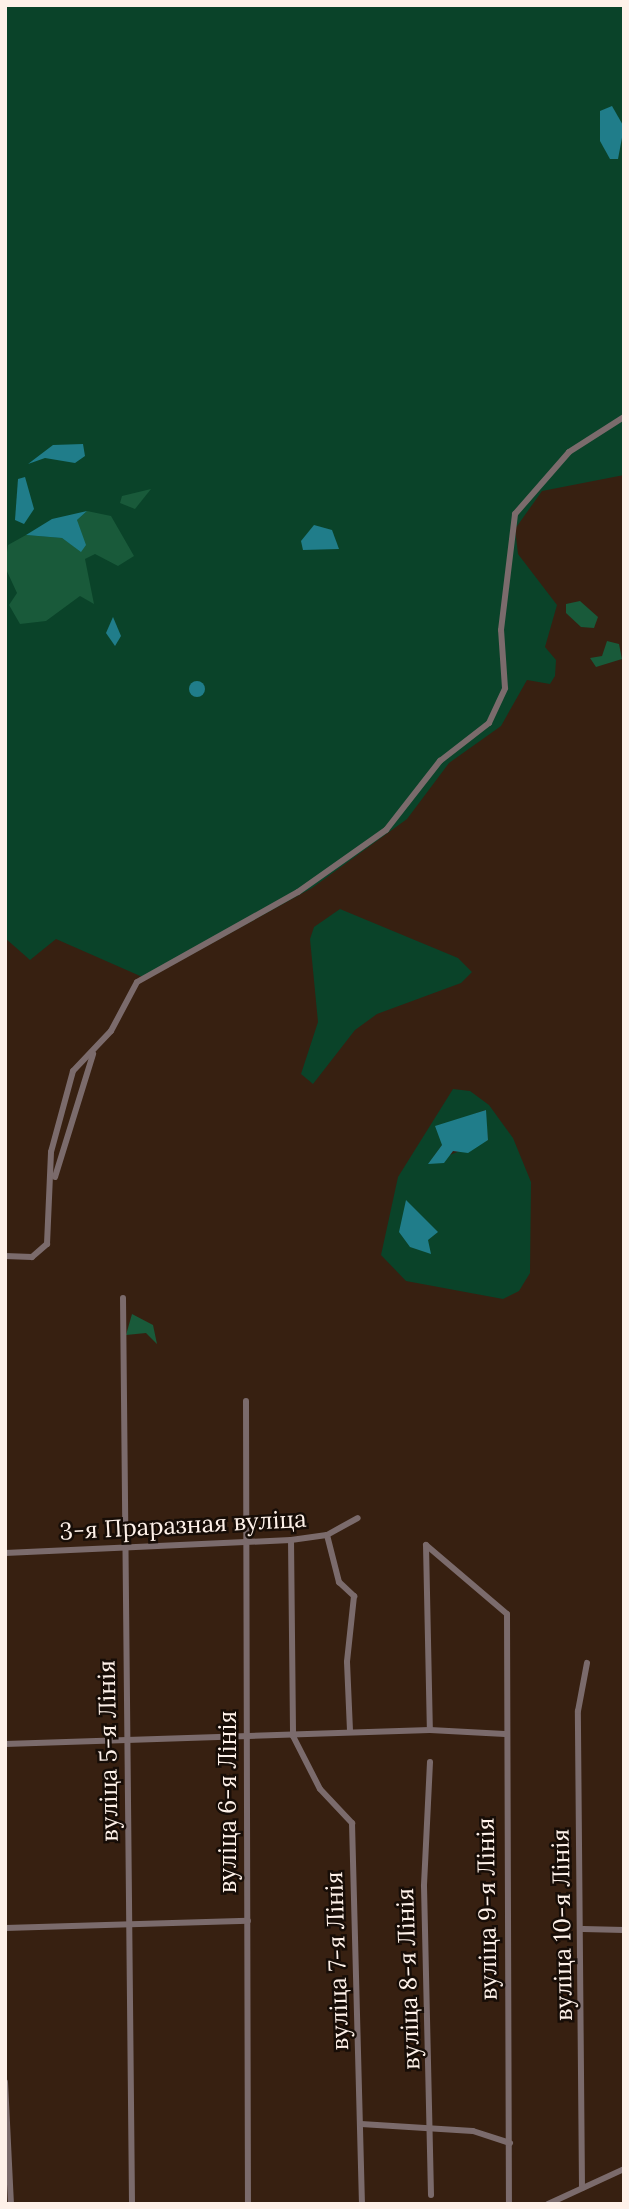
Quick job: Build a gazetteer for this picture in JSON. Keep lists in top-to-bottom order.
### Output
{
  "streets": {
    "street": [
      "3-я Праразная вуліца",
      "вуліца 5-я Лінія",
      "вуліца 6-я Лінія",
      "вуліца 9-я Лінія",
      "вуліца 10-я Лінія",
      "вуліца 7-я Лінія",
      "вуліца 8-я Лінія"
    ]
  },
  "crossings": [
    ["3-я Праразная вуліца", "вуліца 5-я Лінія"],
    ["3-я Праразная вуліца", "вуліца 6-я Лінія"]
  ]
}
